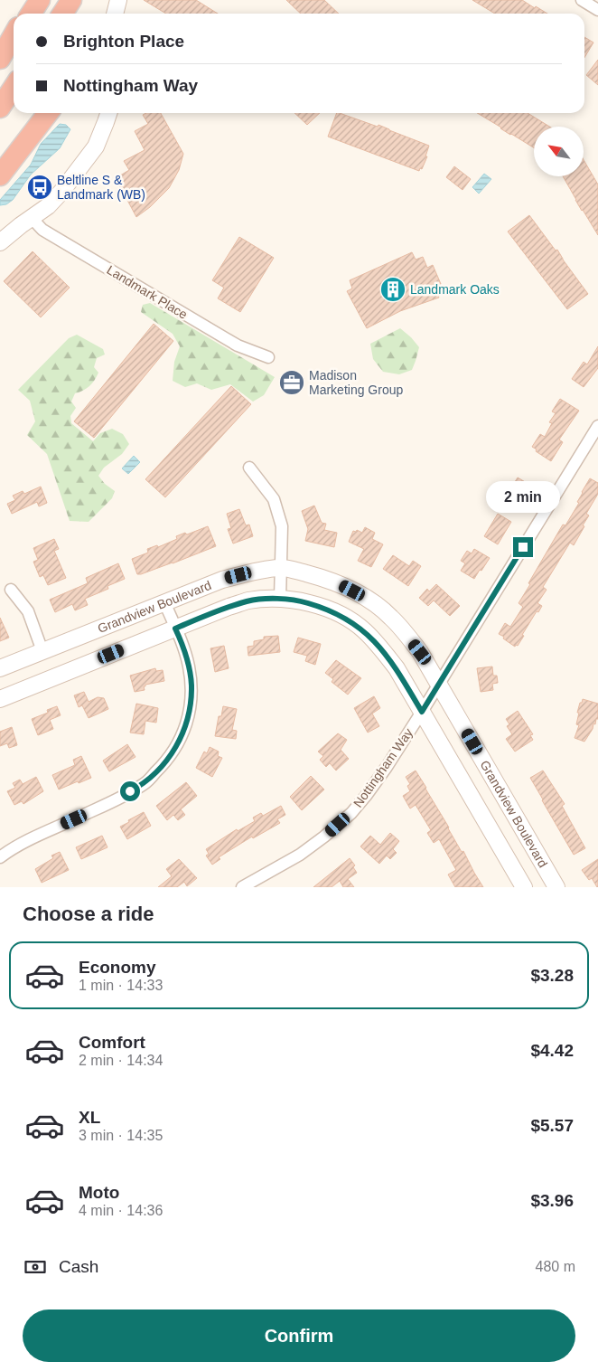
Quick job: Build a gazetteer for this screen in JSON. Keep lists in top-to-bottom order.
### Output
{
  "streets": {
    "street": ["Landmark Place", "Grandview Boulevard", "Nottingham Way"]
  },
  "crossings": [
    ["Grandview Boulevard", "Nottingham Way"]
  ],
  "places": {
    "bus stop": ["Beltline S & Landmark (WB)"],
    "building": ["Landmark Oaks"],
    "office": ["Madison Marketing Group"]
  },
  "north": "top left",
  "page": {
    "banner": ["Brighton Place", "Nottingham Way"],
    "bubble": "2 min",
    "heading": "Choose a ride",
    "list": [
      {
        "name": "Economy",
        "note": "1 min · 14:33",
        "value": "$3.28"
      },
      {
        "name": "Comfort",
        "note": "2 min · 14:34",
        "value": "$4.42"
      },
      {
        "name": "XL",
        "note": "3 min · 14:35",
        "value": "$5.57"
      },
      {
        "name": "Moto",
        "note": "4 min · 14:36",
        "value": "$3.96"
      }
    ],
    "pay": ["Cash", "480 m"],
    "buttons": "Confirm"
  }
}
